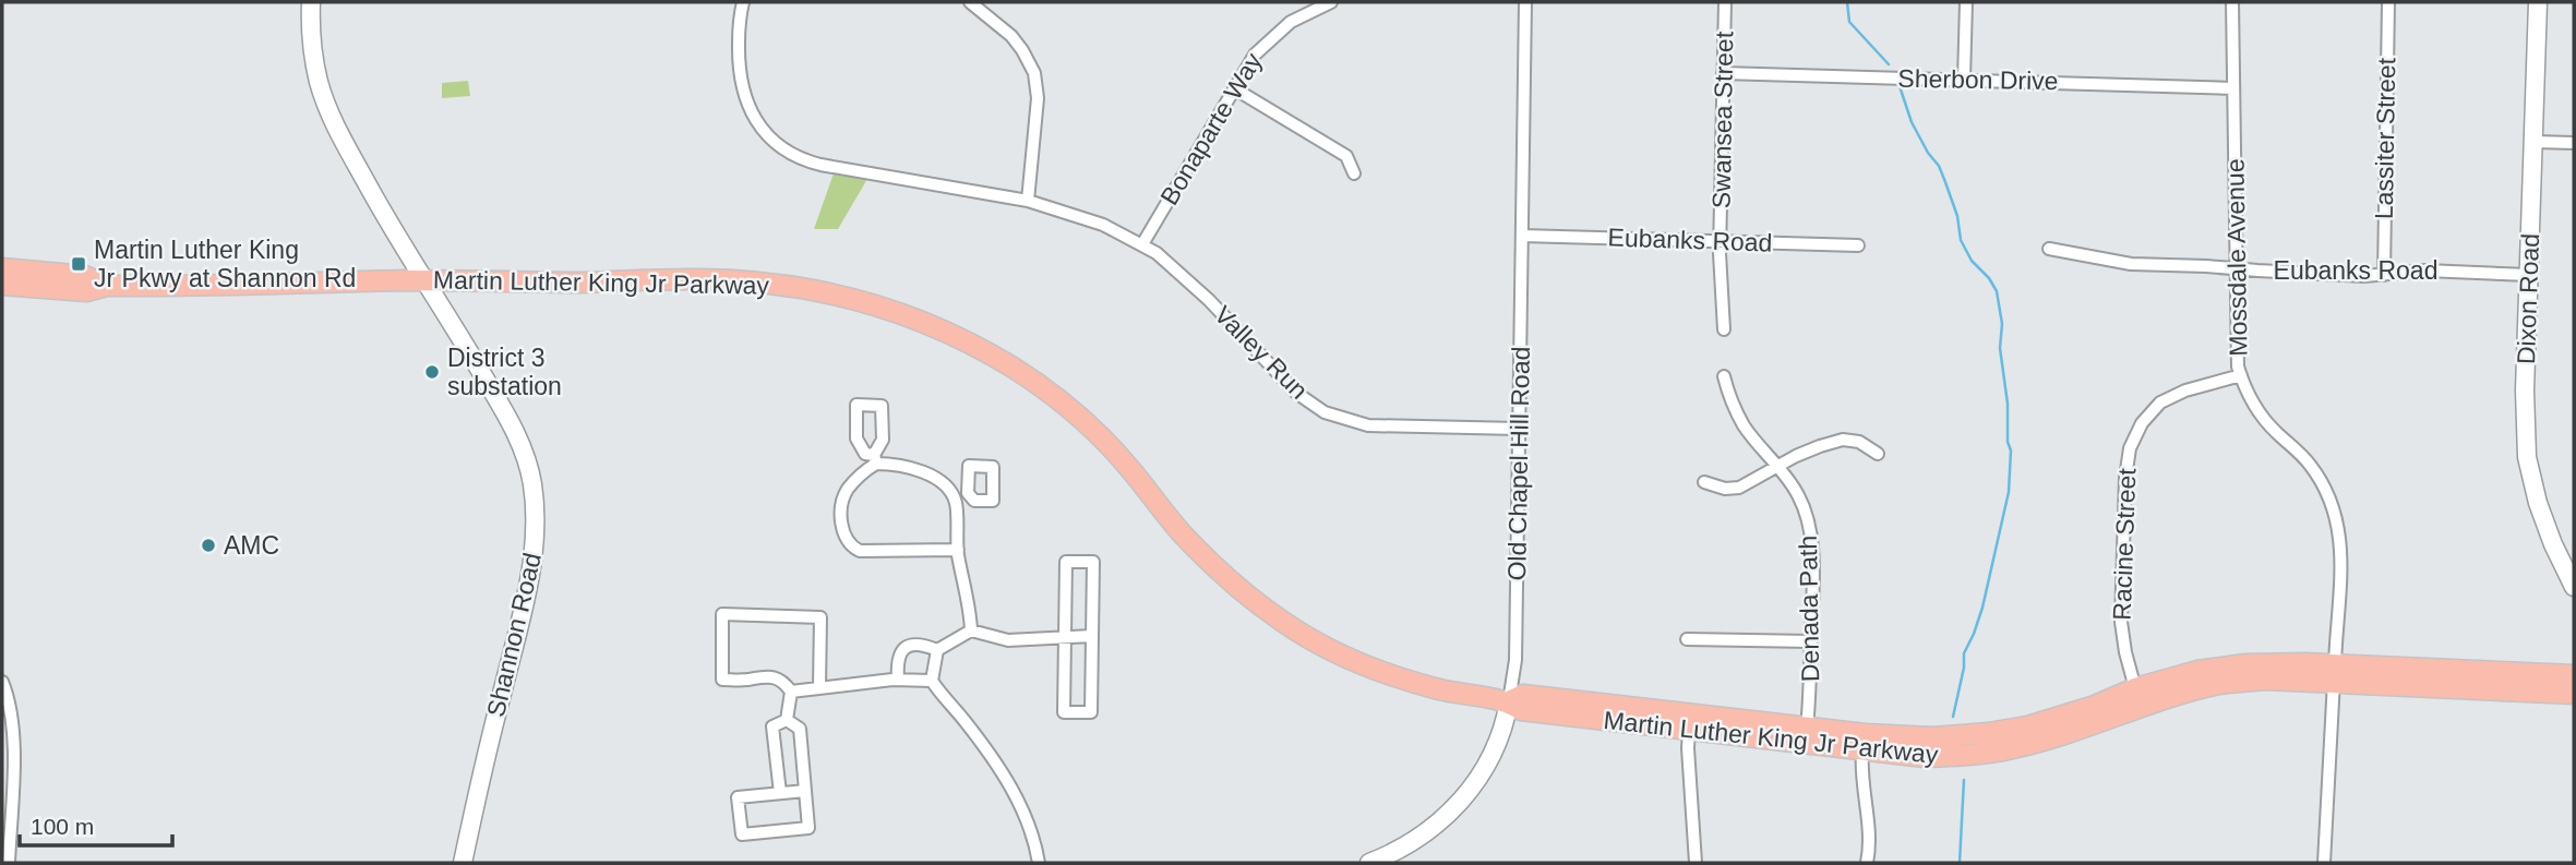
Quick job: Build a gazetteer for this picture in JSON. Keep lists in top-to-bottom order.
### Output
{
  "streets": {
    "main road": ["Martin Luther King Jr Parkway"],
    "street": [
      "Sherbon Drive",
      "Swansea Street",
      "Bonaparte Way",
      "Lassiter Street",
      "Eubanks Road",
      "Mossdale Avenue",
      "Dixon Road",
      "Valley Run",
      "Old Chapel Hill Road",
      "Racine Street",
      "Denada Path",
      "Shannon Road"
    ]
  },
  "crossings": [
    ["Sherbon Drive", "Swansea Street"],
    ["Sherbon Drive", "Mossdale Avenue"],
    ["Swansea Street", "Eubanks Road"],
    ["Bonaparte Way", "Valley Run"],
    ["Lassiter Street", "Eubanks Road"],
    ["Eubanks Road", "Mossdale Avenue"],
    ["Eubanks Road", "Dixon Road"],
    ["Eubanks Road", "Old Chapel Hill Road"],
    ["Mossdale Avenue", "Martin Luther King Jr Parkway"],
    ["Mossdale Avenue", "Racine Street"],
    ["Martin Luther King Jr Parkway", "Old Chapel Hill Road"],
    ["Martin Luther King Jr Parkway", "Racine Street"],
    ["Martin Luther King Jr Parkway", "Denada Path"],
    ["Martin Luther King Jr Parkway", "Shannon Road"],
    ["Valley Run", "Old Chapel Hill Road"]
  ],
  "places": {
    "transit": ["Martin Luther King Jr Pkwy at Shannon Rd"],
    "other": ["District 3 substation", "AMC"]
  },
  "scale_bar": "100 m"
}
